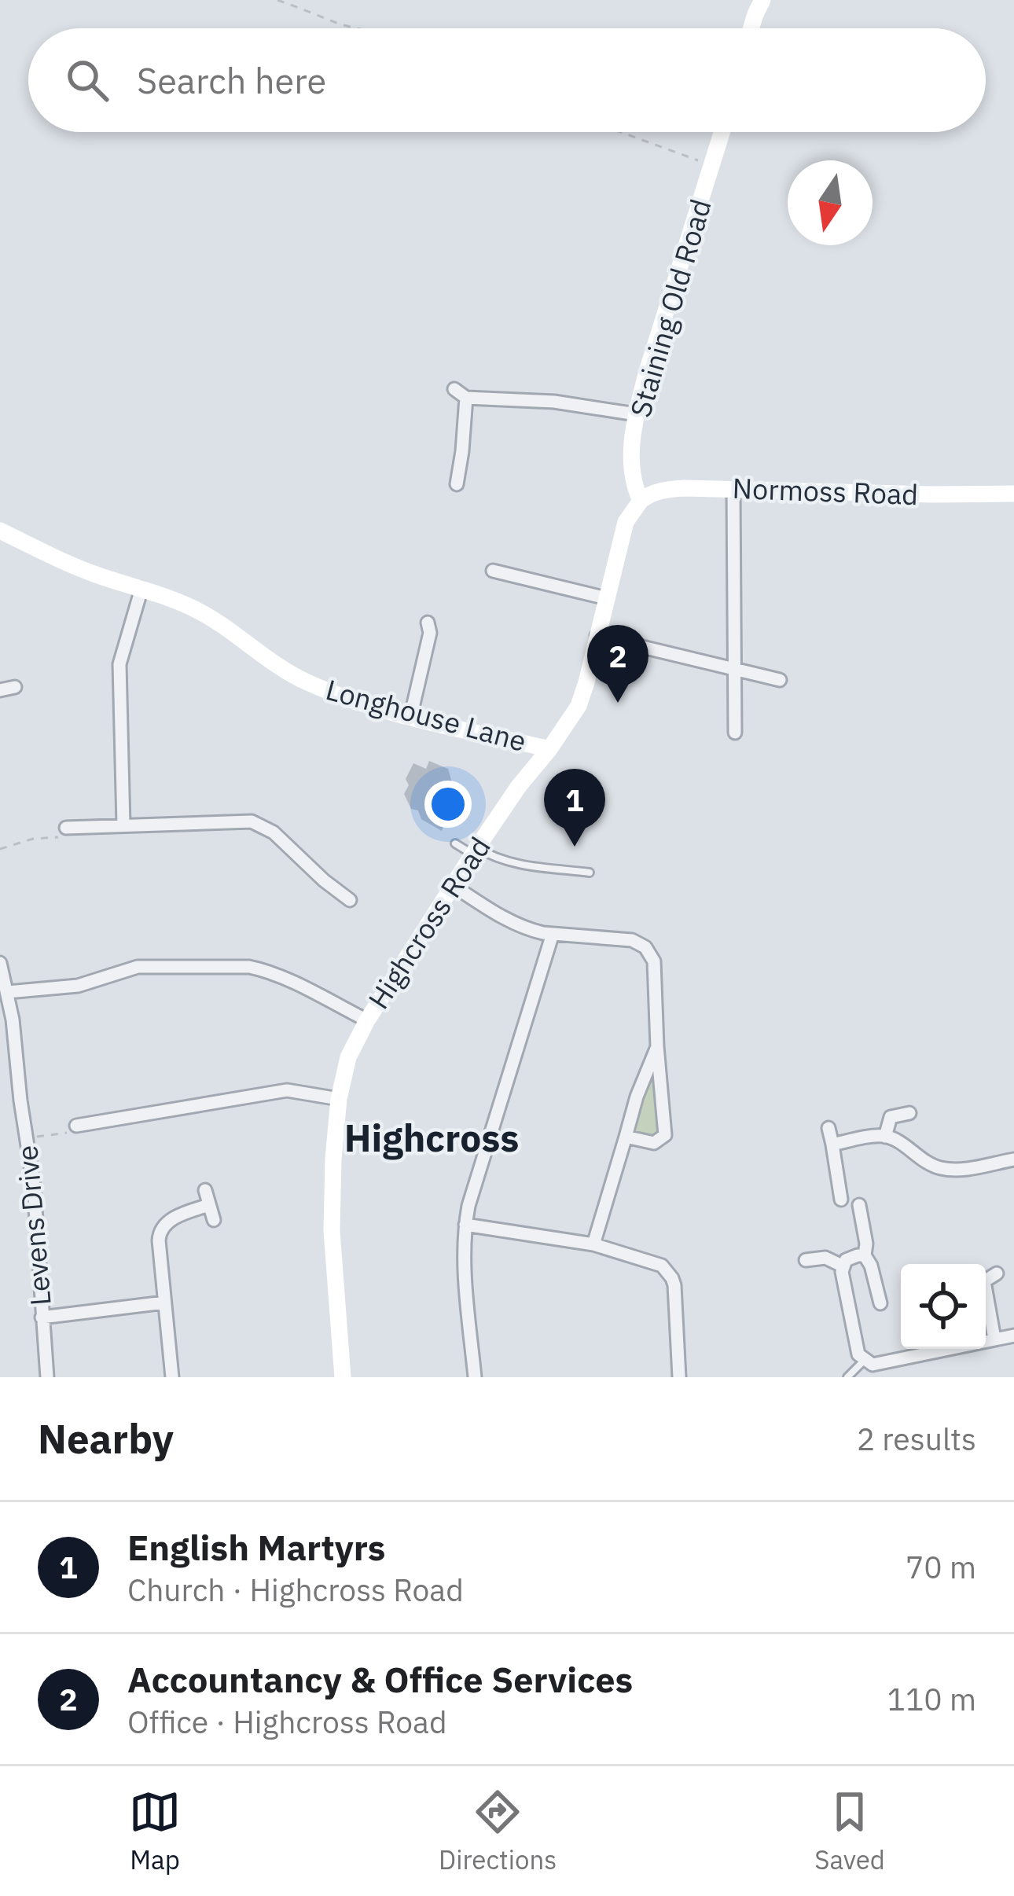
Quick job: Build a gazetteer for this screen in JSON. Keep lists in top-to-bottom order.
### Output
{
  "streets": {
    "main road": [
      "Staining Old Road",
      "Normoss Road",
      "Longhouse Lane",
      "Highcross Road"
    ],
    "street": ["Levens Drive"]
  },
  "crossings": [
    ["Staining Old Road", "Normoss Road"],
    ["Staining Old Road", "Highcross Road"],
    ["Normoss Road", "Highcross Road"],
    ["Longhouse Lane", "Highcross Road"]
  ],
  "districts": ["Highcross"],
  "north": "bottom",
  "page": {
    "search": "Search here",
    "pins": ["2", "1"],
    "heading": ["Nearby", "2 results"],
    "list": [
      {
        "mark": "1",
        "name": "English Martyrs",
        "note": "Church · Highcross Road",
        "value": "70 m"
      },
      {
        "mark": "2",
        "name": "Accountancy & Office Services",
        "note": "Office · Highcross Road",
        "value": "110 m"
      }
    ],
    "nav": ["Map", "Directions", "Saved"]
  }
}
